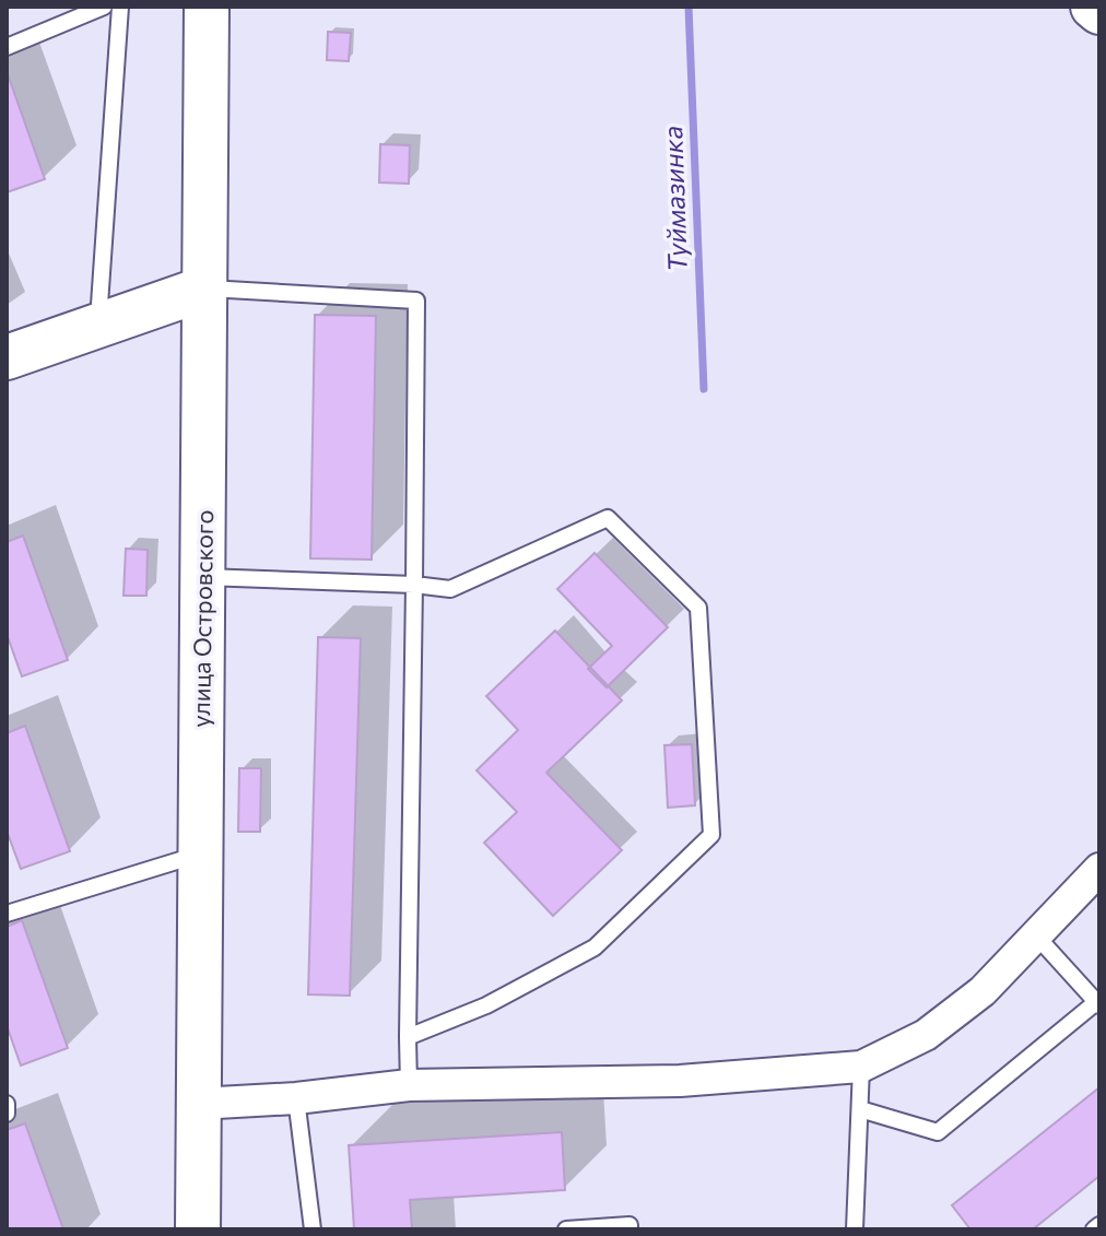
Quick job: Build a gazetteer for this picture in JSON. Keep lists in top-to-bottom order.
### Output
{
  "streets": {
    "main road": ["улица Островского"]
  },
  "water": ["Туймазинка"]
}
